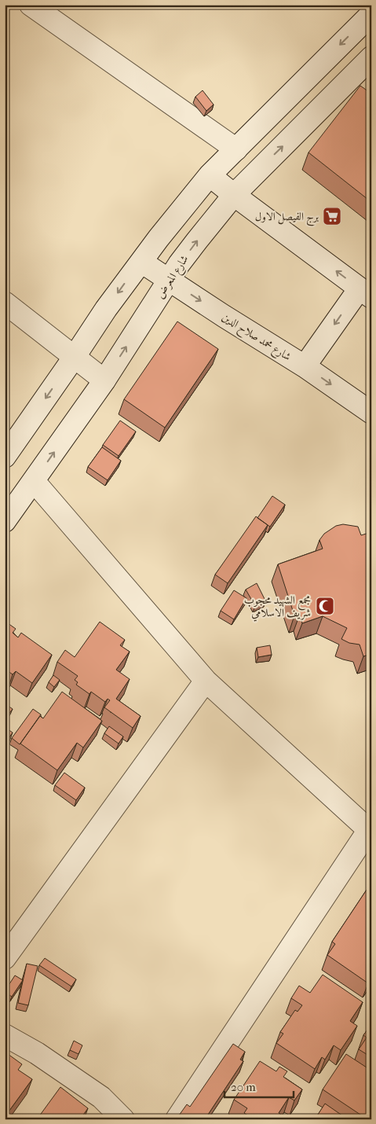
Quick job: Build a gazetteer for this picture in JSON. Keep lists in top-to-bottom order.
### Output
{
  "streets": {
    "main road": ["شارع المعرض", "شارع محمد صلاح الدين"]
  },
  "crossings": [
    ["شارع المعرض", "شارع محمد صلاح الدين"]
  ],
  "places": {
    "supermarket": ["برج الفيصل الاول"],
    "mosque": ["مجمع الشهيد محجوب شريف الاسلامي"]
  },
  "scale_bar": "20 m"
}
